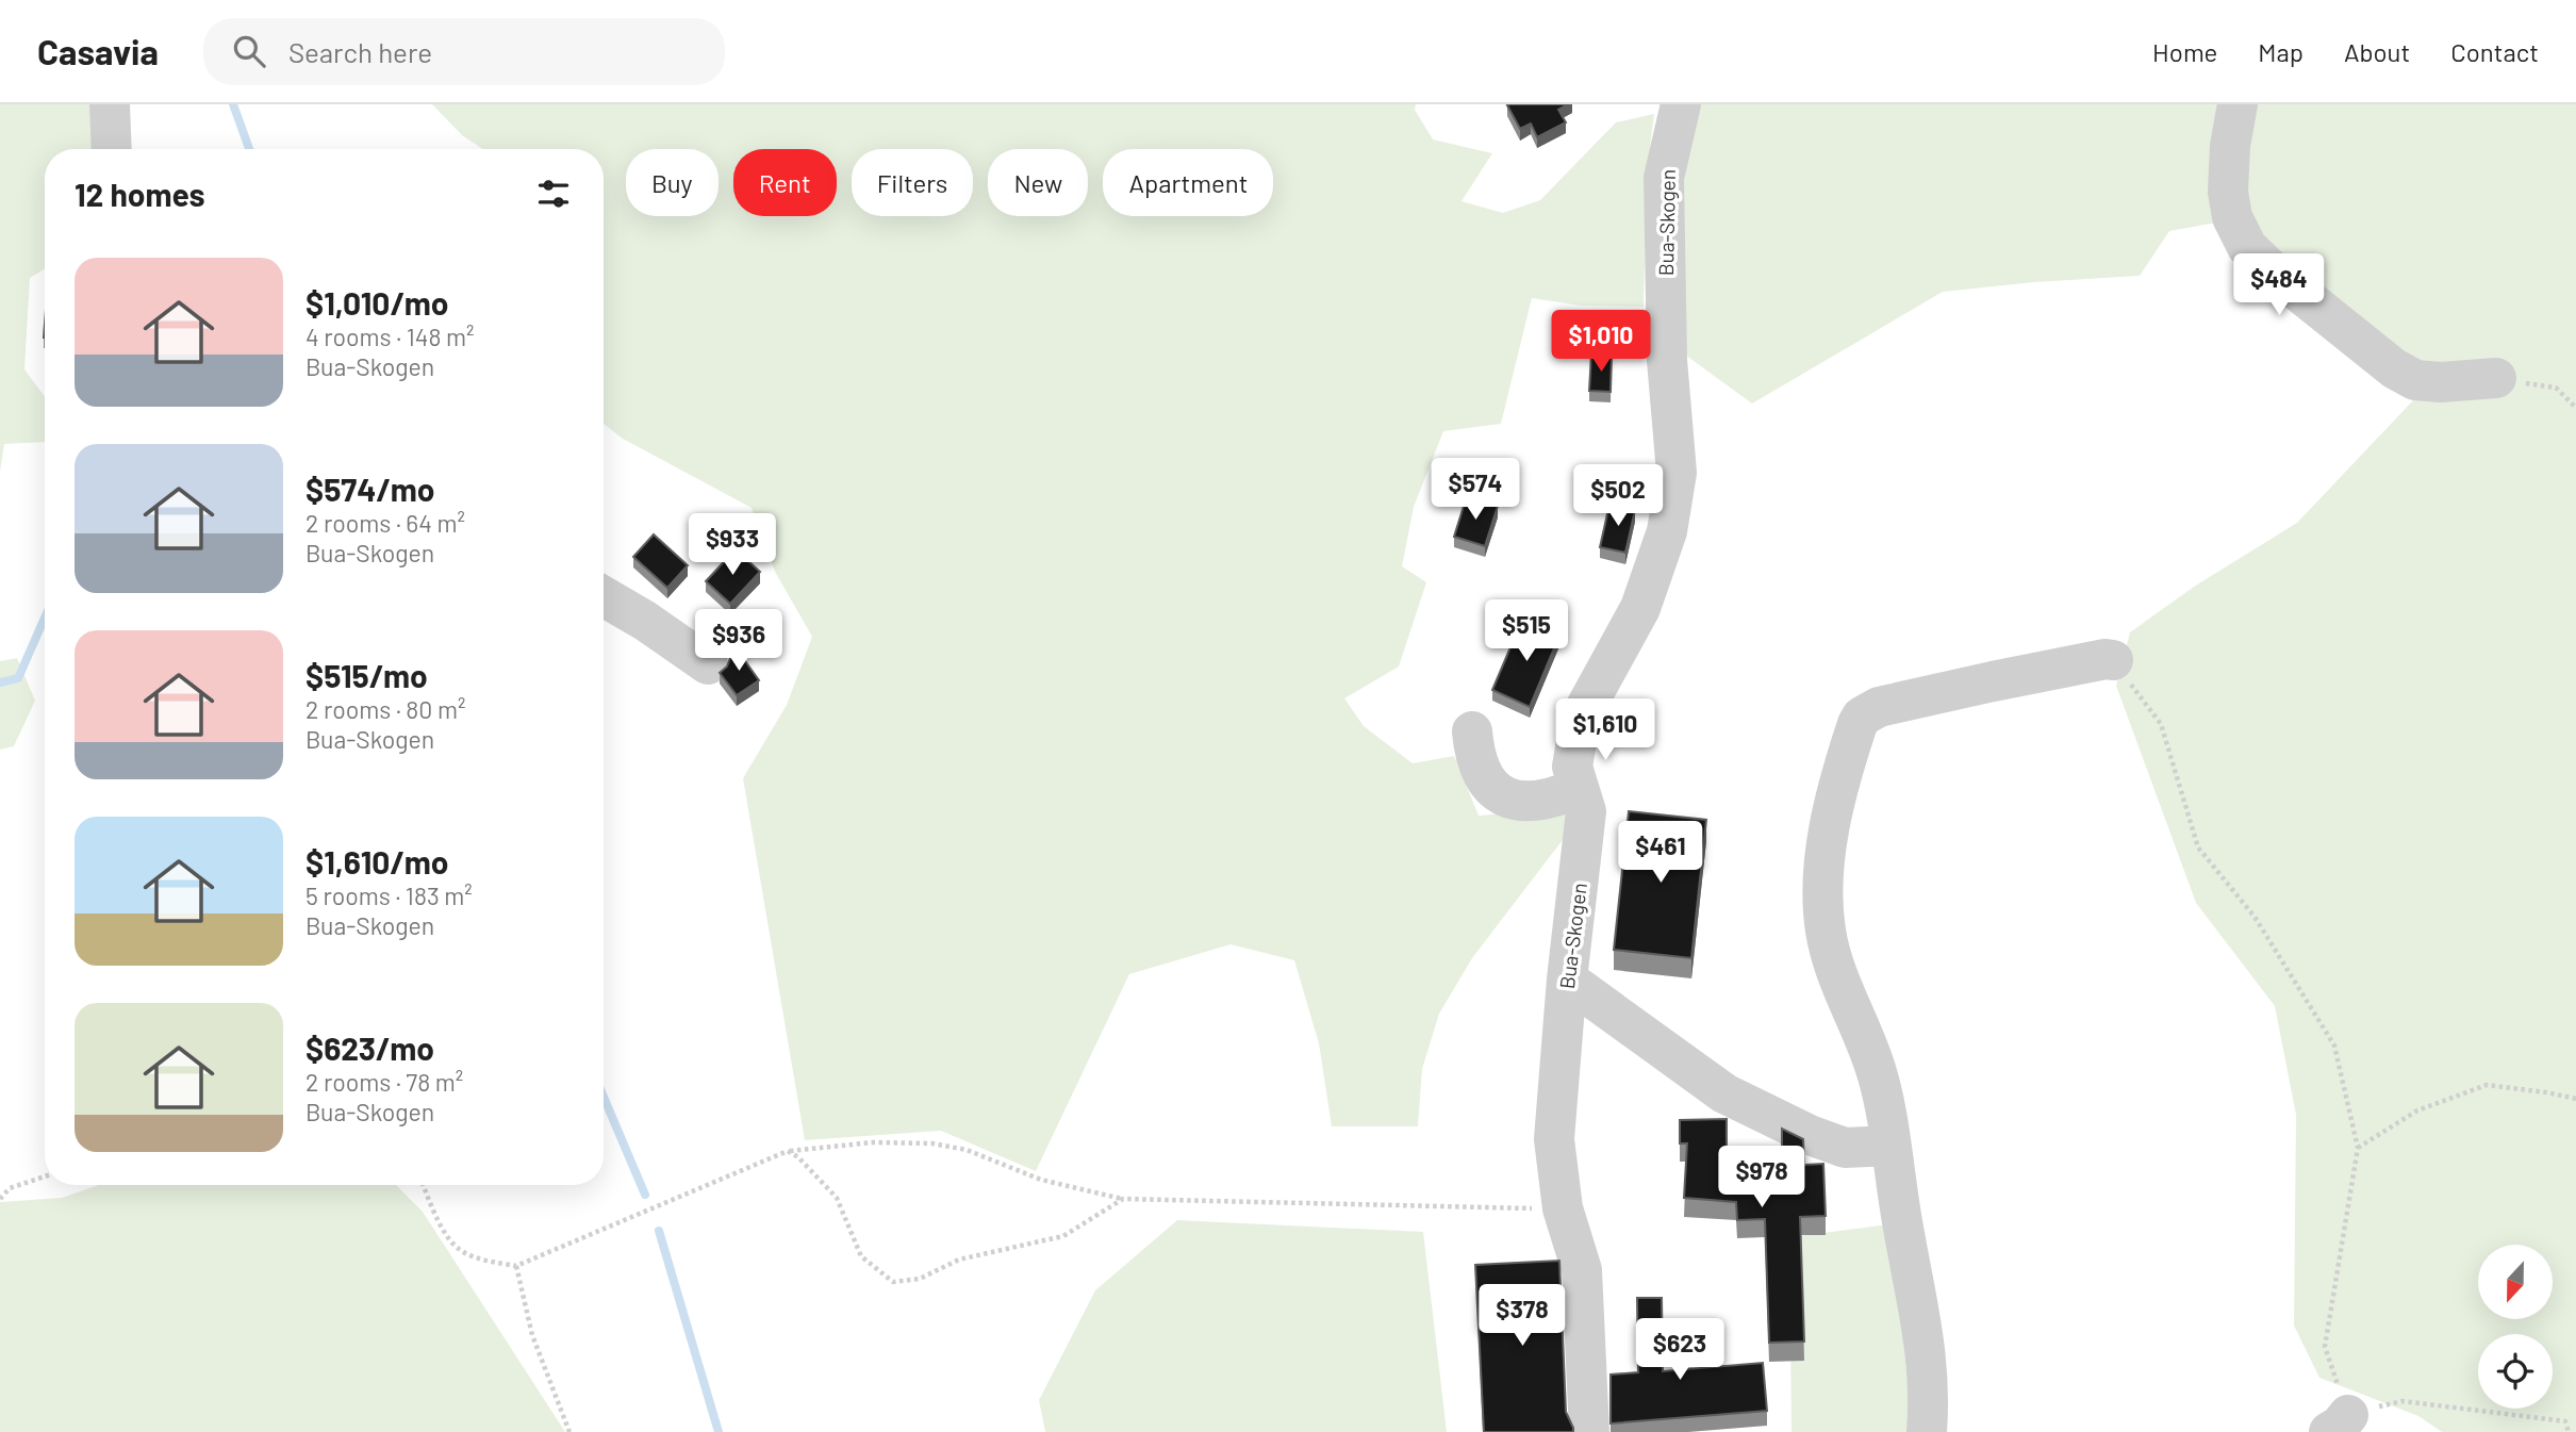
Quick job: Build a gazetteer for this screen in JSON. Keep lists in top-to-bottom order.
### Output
{
  "streets": {
    "street": ["Bua-Skogen"]
  },
  "north": "bottom",
  "page": {
    "header": "Casavia",
    "search": "Search here",
    "nav": [
      "Home",
      "Map",
      "About",
      "Contact"
    ],
    "chip": [
      "Buy",
      "Rent",
      "Filters",
      "New",
      "Apartment"
    ],
    "heading": "12 homes",
    "list": [
      {
        "name": "$1,010/mo",
        "note": "4 rooms · 148 m² · Bua-Skogen"
      },
      {
        "name": "$574/mo",
        "note": "2 rooms · 64 m² · Bua-Skogen"
      },
      {
        "name": "$515/mo",
        "note": "2 rooms · 80 m² · Bua-Skogen"
      },
      {
        "name": "$1,610/mo",
        "note": "5 rooms · 183 m² · Bua-Skogen"
      },
      {
        "name": "$623/mo",
        "note": "2 rooms · 78 m² · Bua-Skogen"
      }
    ],
    "price": [
      "$484",
      "$1,010",
      "$574",
      "$502",
      "$933",
      "$515",
      "$936",
      "$1,610",
      "$461",
      "$978",
      "$378",
      "$623"
    ]
  }
}
